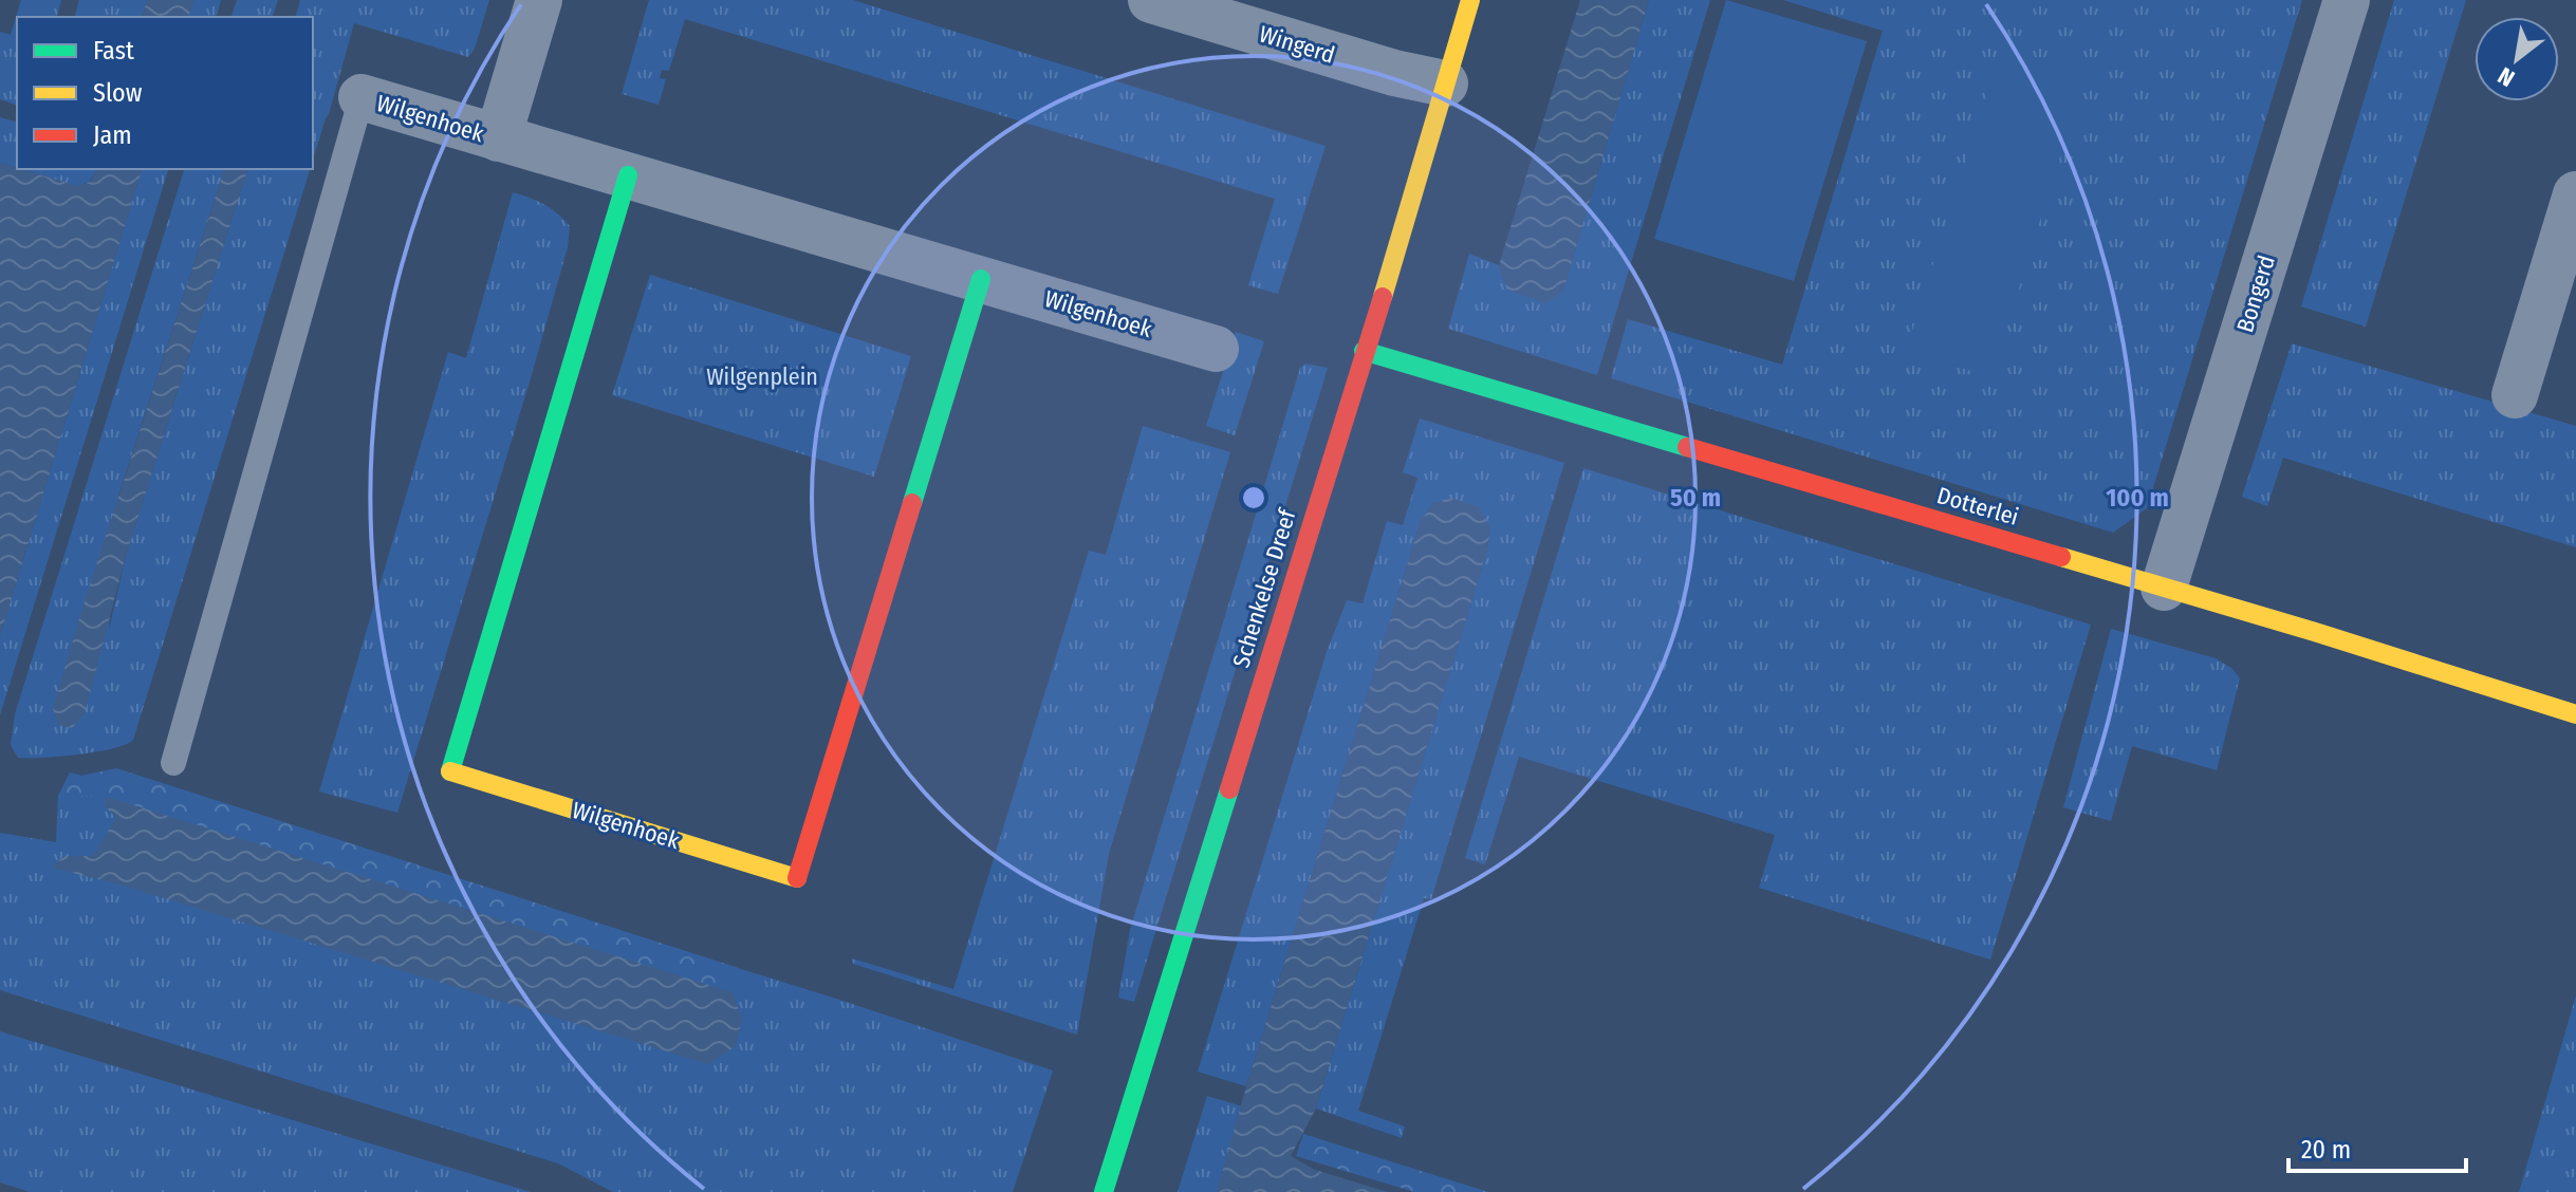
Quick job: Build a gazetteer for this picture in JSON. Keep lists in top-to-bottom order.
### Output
{
  "streets": {
    "street": [
      "Wingerd",
      "Wilgenhoek",
      "Bongerd",
      "Dotterlei",
      "Schenkelse Dreef"
    ]
  },
  "crossings": [
    ["Wingerd", "Schenkelse Dreef"],
    ["Bongerd", "Dotterlei"],
    ["Dotterlei", "Schenkelse Dreef"]
  ],
  "parks": ["Wilgenplein"],
  "legend": ["Fast", "Slow", "Jam"],
  "scale_bar": "20 m",
  "north": "bottom left",
  "rings": ["50 m", "100 m"]
}
